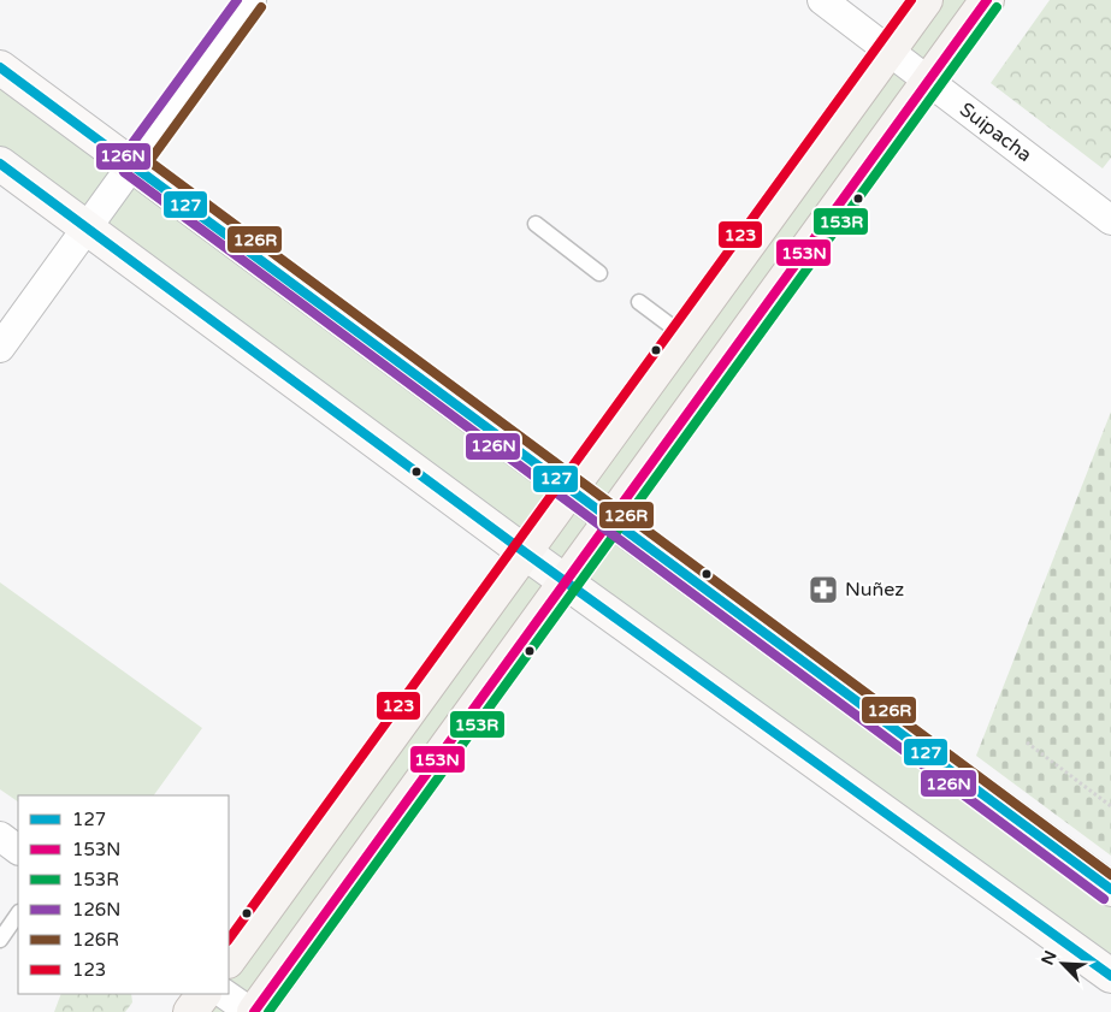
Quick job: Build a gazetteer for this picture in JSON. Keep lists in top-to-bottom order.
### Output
{
  "streets": {
    "street": ["Suipacha"]
  },
  "places": {
    "pharmacy": ["Nuñez"]
  },
  "lines": [
    "transit line 153N",
    "transit line 126N",
    "transit line 123",
    "transit line 153R",
    "transit line 126R",
    "transit line 127"
  ],
  "legend": [
    "127",
    "153N",
    "153R",
    "126N",
    "126R",
    "123"
  ],
  "north": "top left"
}
